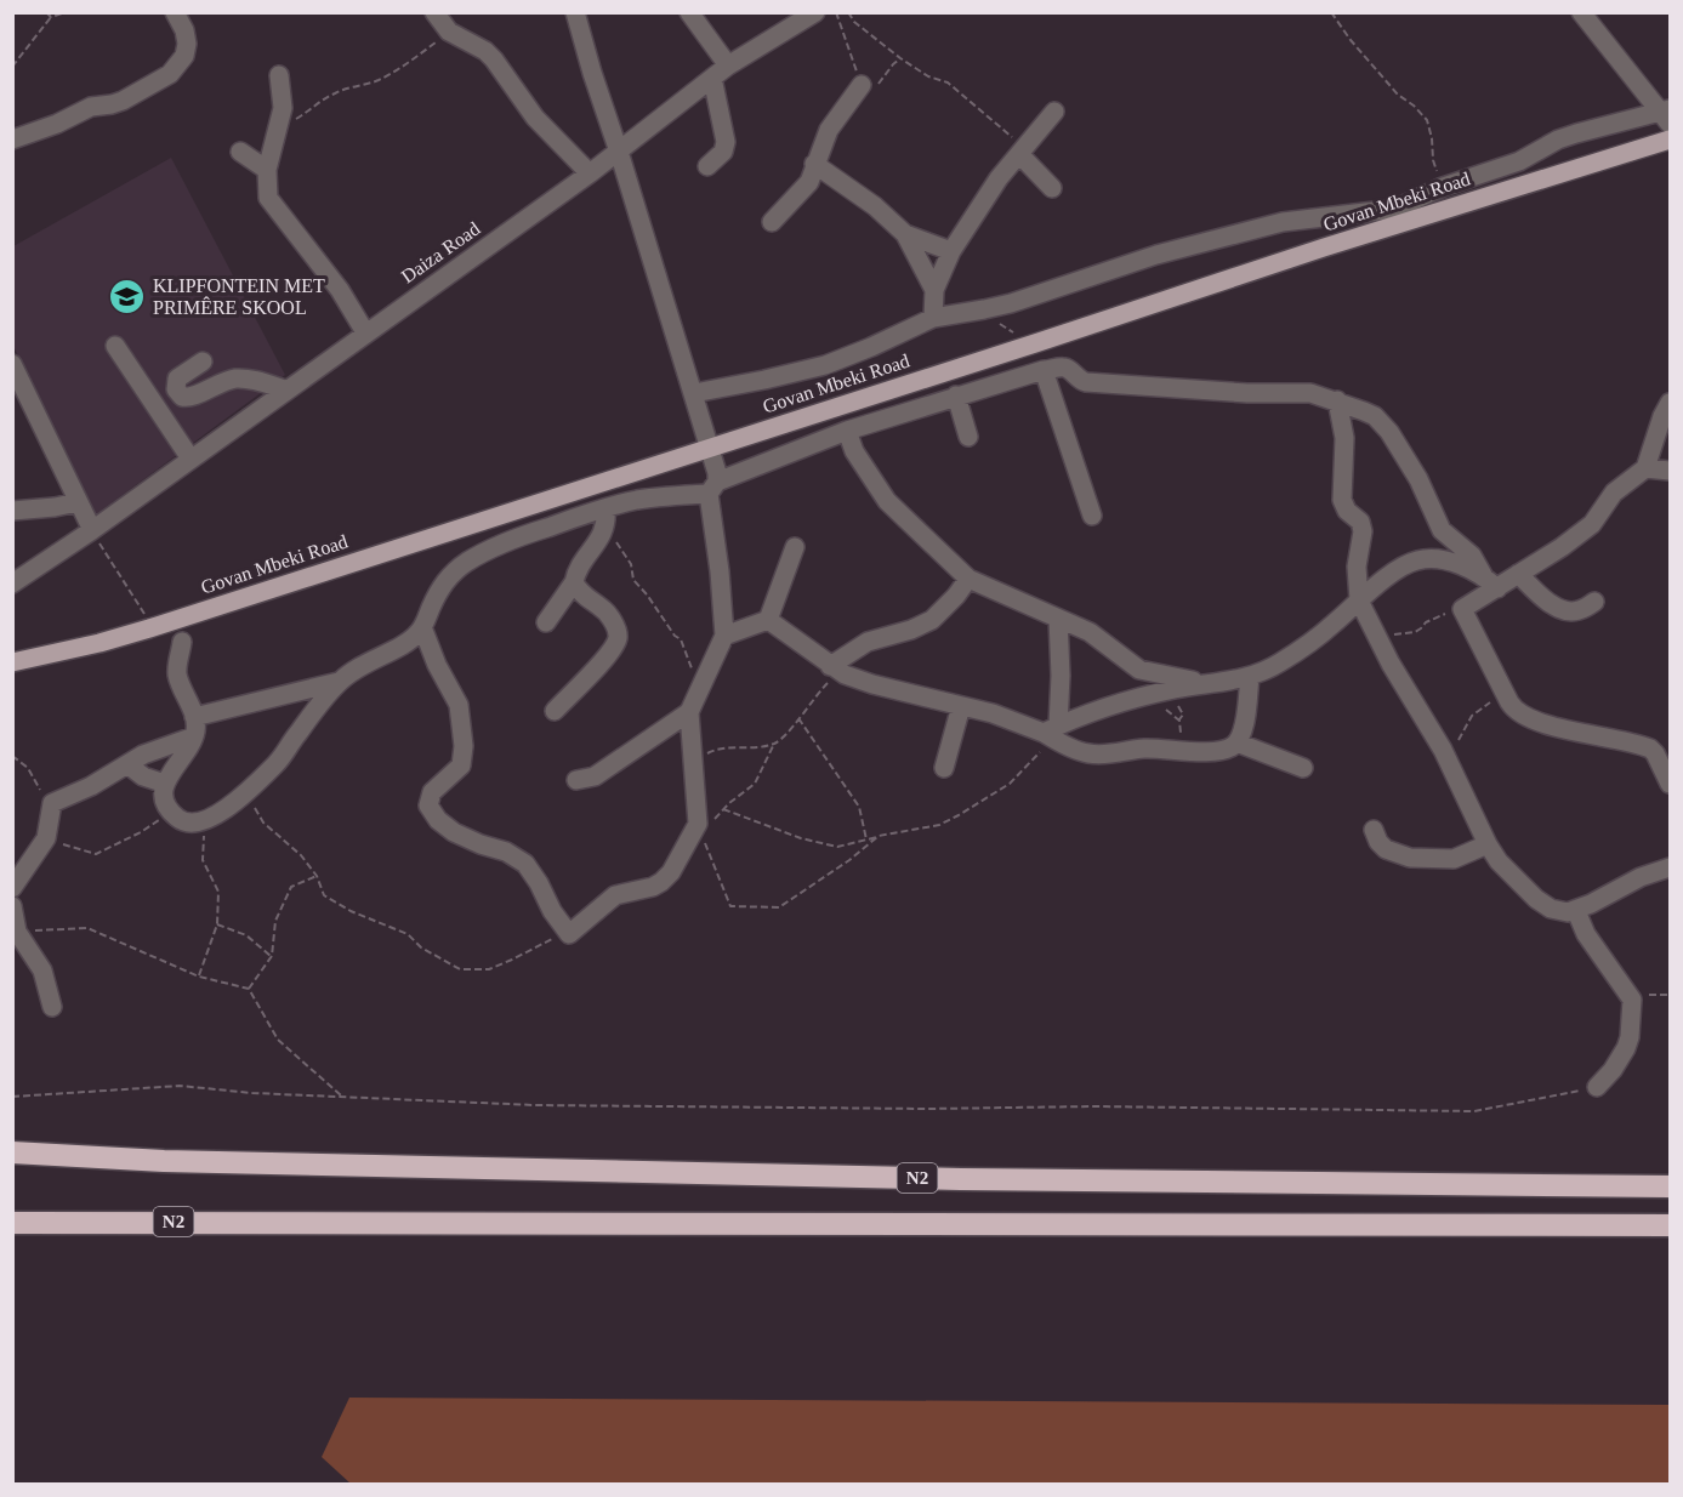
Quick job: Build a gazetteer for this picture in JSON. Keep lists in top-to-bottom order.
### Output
{
  "streets": {
    "highway": ["N2"],
    "main road": ["Govan Mbeki Road"],
    "street": ["Daiza Road"]
  },
  "places": {
    "school or university": ["KLIPFONTEIN MET PRIMÊRE SKOOL"]
  }
}
